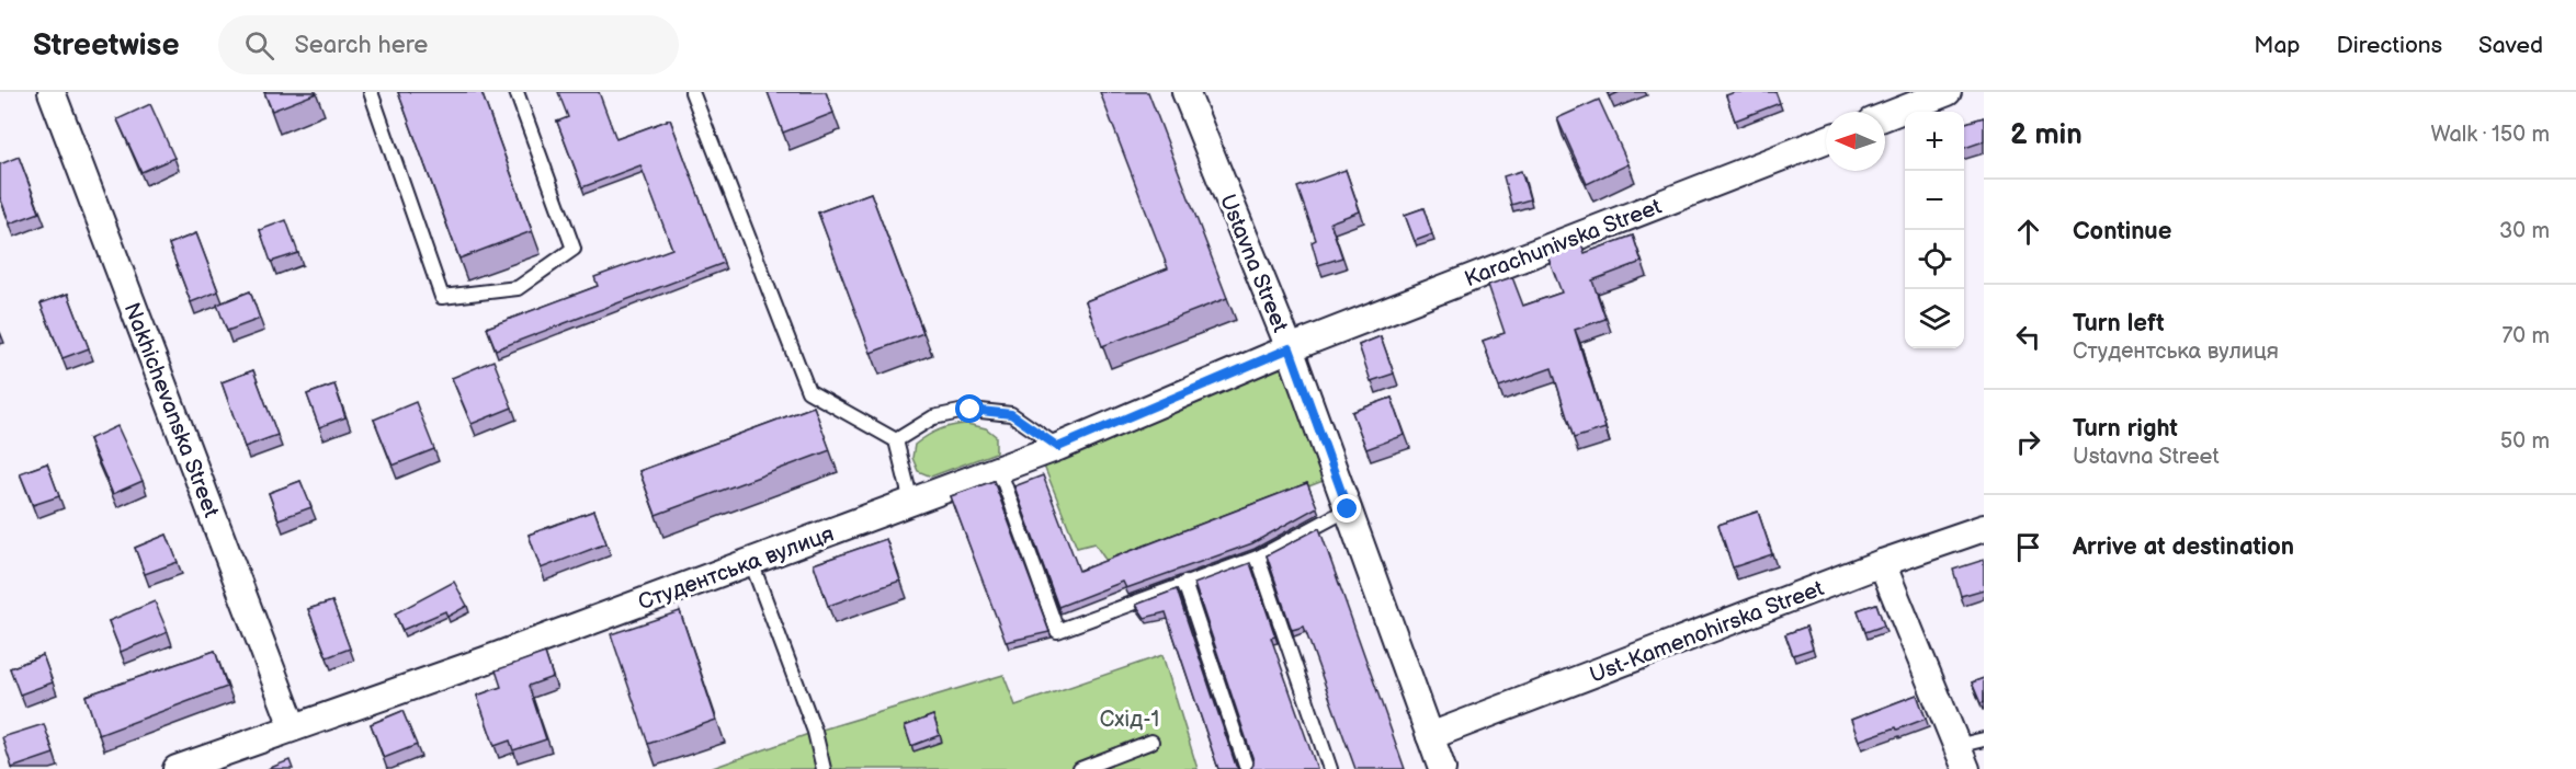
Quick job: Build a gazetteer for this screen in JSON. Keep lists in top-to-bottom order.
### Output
{
  "streets": {
    "street": [
      "Karachunivska Street",
      "Ustavna Street",
      "Nakhichevanska Street",
      "Студентська вулиця",
      "Ust-Kamenohirska Street"
    ]
  },
  "crossings": [
    ["Karachunivska Street", "Ustavna Street"],
    ["Karachunivska Street", "Студентська вулиця"],
    ["Ustavna Street", "Студентська вулиця"],
    ["Ustavna Street", "Ust-Kamenohirska Street"],
    ["Nakhichevanska Street", "Студентська вулиця"]
  ],
  "parks": ["Схід-1"],
  "north": "left",
  "page": {
    "header": "Streetwise",
    "search": "Search here",
    "nav": ["Map", "Directions", "Saved"],
    "heading": ["2 min", "Walk · 150 m"],
    "map_buttons": ["+", "−"],
    "list": [
      ["Continue", "30 m"],
      ["Turn left", "Студентська вулиця", "70 m"],
      ["Turn right", "Ustavna Street", "50 m"],
      "Arrive at destination"
    ]
  }
}
